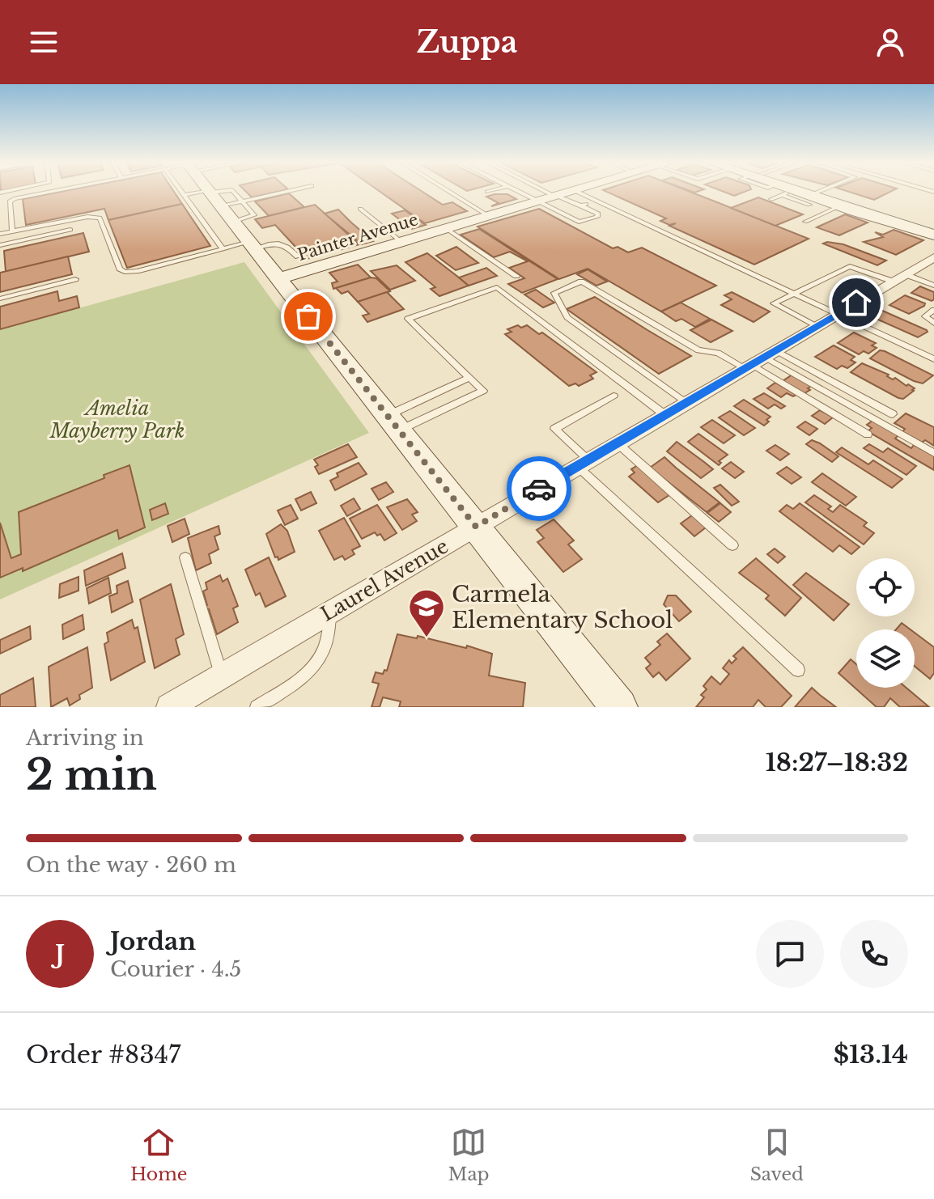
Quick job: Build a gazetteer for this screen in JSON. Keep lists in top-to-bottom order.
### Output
{
  "streets": {
    "street": ["Painter Avenue", "Laurel Avenue"]
  },
  "parks": ["Amelia Mayberry Park"],
  "places": {
    "school or university": ["Carmela Elementary School"]
  },
  "page": {
    "header": "Zuppa",
    "heading": ["2 min", "Arriving in", "18:27–18:32"],
    "panel": [
      "Jordan",
      "Courier · 4.5",
      "Order #8347",
      "$13.14"
    ],
    "bar": "On the way · 260 m",
    "round": "J",
    "tabs": ["Home", "Map", "Saved"]
  }
}
